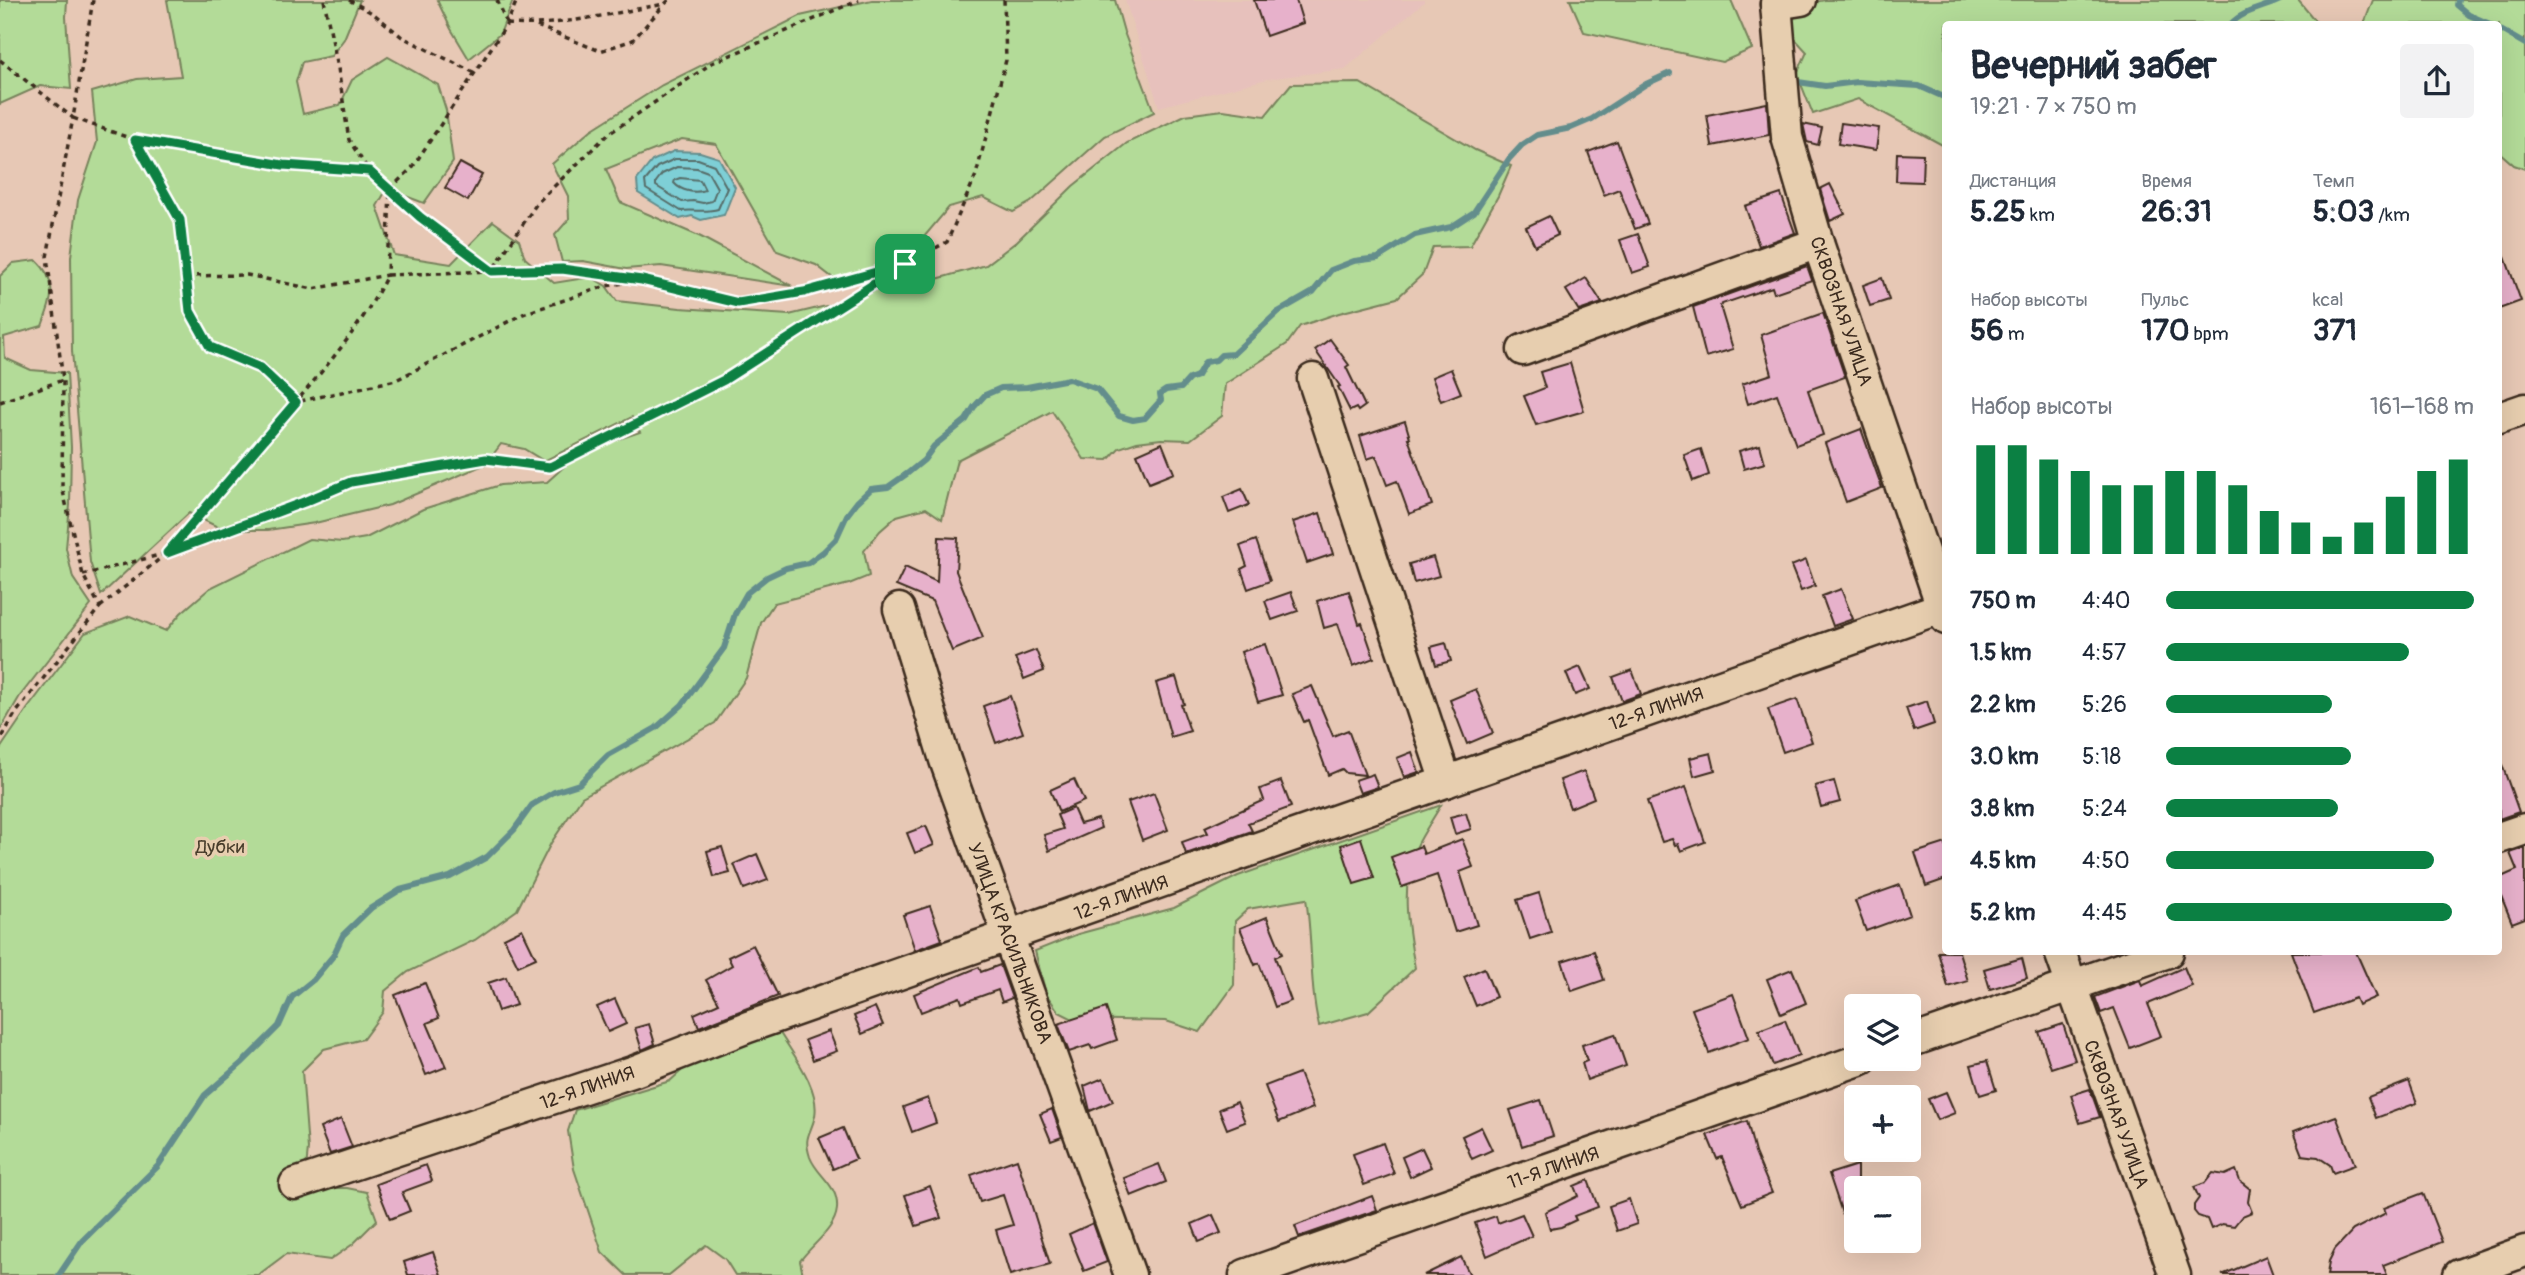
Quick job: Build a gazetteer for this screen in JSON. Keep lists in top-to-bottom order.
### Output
{
  "streets": {
    "street": [
      "СКВОЗНАЯ УЛИЦА",
      "12-Я ЛИНИЯ",
      "УЛИЦА КРАСИЛЬНИКОВА",
      "11-Я ЛИНИЯ"
    ]
  },
  "crossings": [
    ["12-Я ЛИНИЯ", "УЛИЦА КРАСИЛЬНИКОВА"]
  ],
  "parks": ["Дубки"],
  "page": {
    "heading": ["Вечерний забег", "19:21 · 7 × 750 m"],
    "stats": [
      ["Дистанция", "5.25 km"],
      ["Время", "26:31"],
      ["Темп", "5:03 /km"],
      ["Набор высоты", "56 m"],
      ["Пульс", "170 bpm"],
      ["kcal", "371"]
    ],
    "chart": ["Набор высоты", "161–168 m"],
    "list": [
      {
        "name": "750 m",
        "note": "4:40"
      },
      {
        "name": "1.5 km",
        "note": "4:57"
      },
      {
        "name": "2.2 km",
        "note": "5:26"
      },
      {
        "name": "3.0 km",
        "note": "5:18"
      },
      {
        "name": "3.8 km",
        "note": "5:24"
      },
      {
        "name": "4.5 km",
        "note": "4:50"
      },
      {
        "name": "5.2 km",
        "note": "4:45"
      }
    ],
    "map_buttons": ["+", "−"]
  }
}
